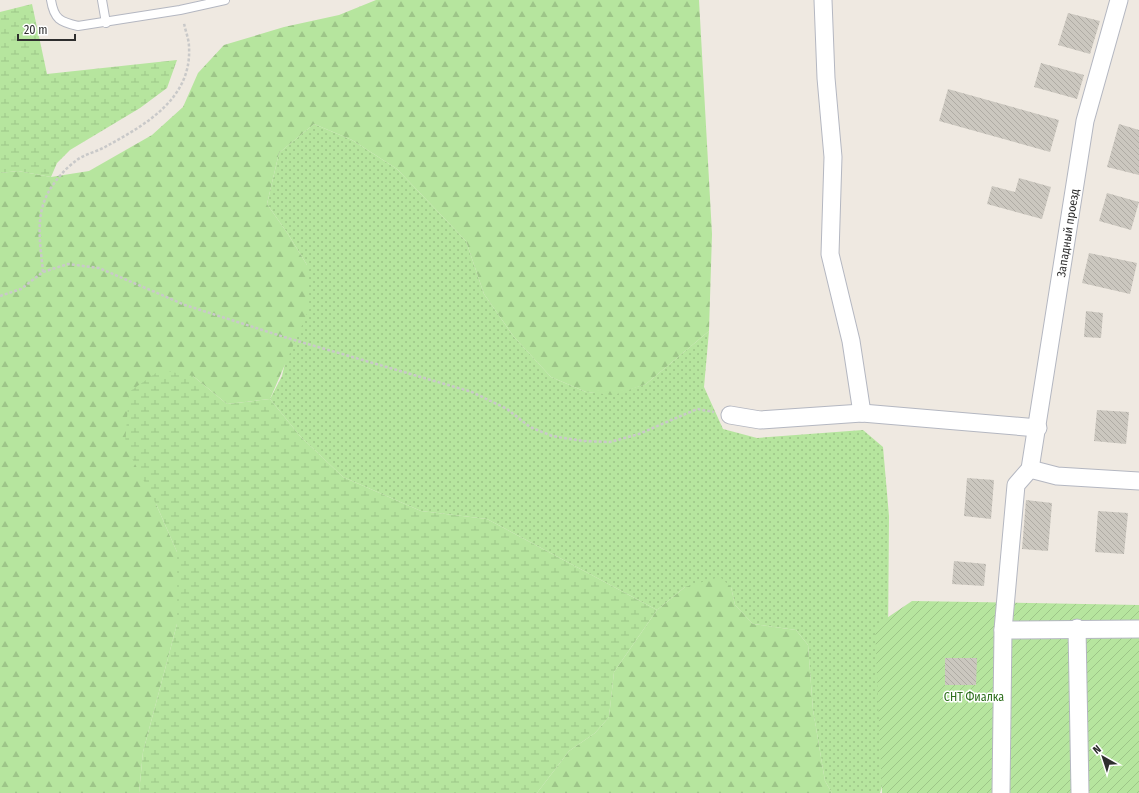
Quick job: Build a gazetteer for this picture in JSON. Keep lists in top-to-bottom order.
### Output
{
  "streets": {
    "street": ["Западный проезд"]
  },
  "parks": ["СНТ Фиалка"],
  "scale_bar": "20 m",
  "north": "top left"
}
